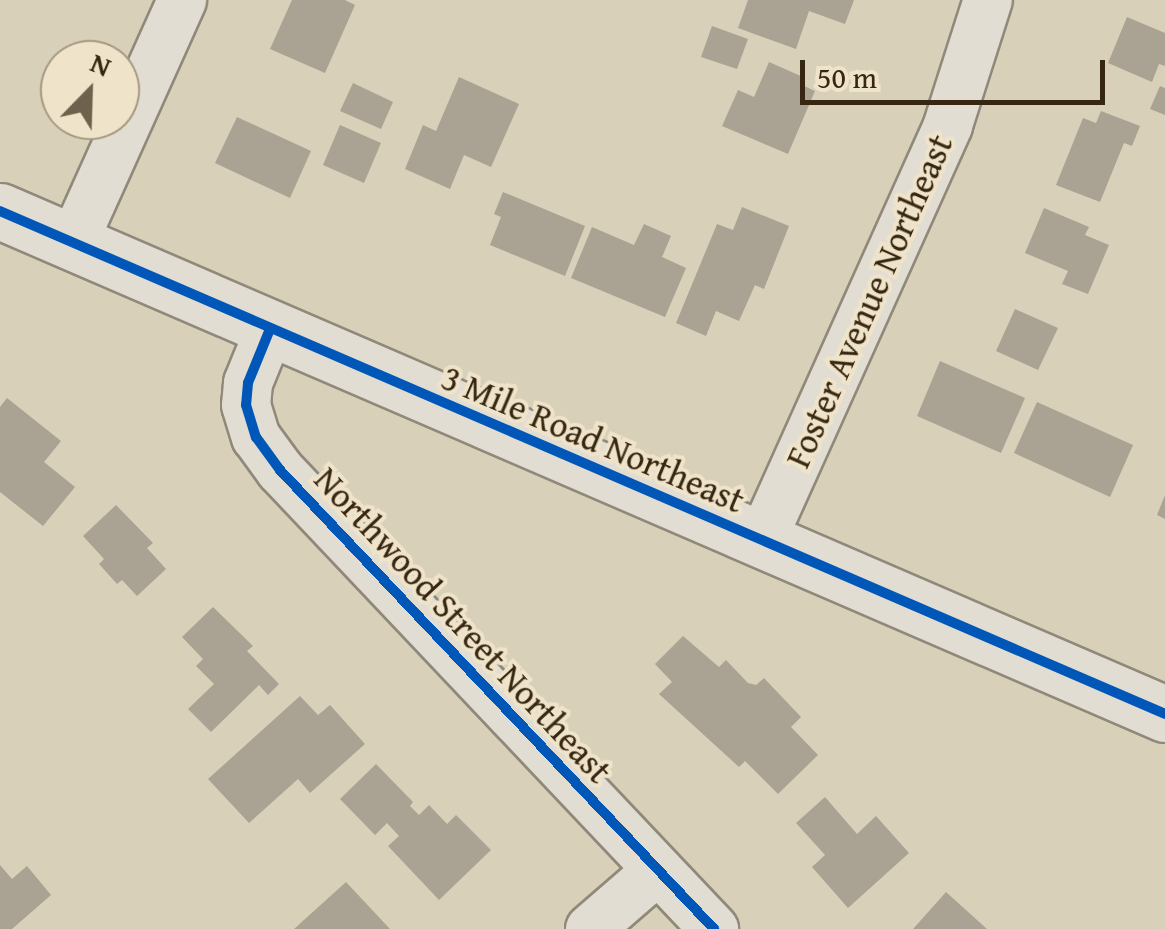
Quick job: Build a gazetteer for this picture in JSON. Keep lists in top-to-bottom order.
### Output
{
  "streets": {
    "main road": ["3 Mile Road Northeast"],
    "street": ["Foster Avenue Northeast", "Northwood Street Northeast"]
  },
  "crossings": [
    ["Foster Avenue Northeast", "3 Mile Road Northeast"],
    ["3 Mile Road Northeast", "Northwood Street Northeast"]
  ],
  "scale_bar": "50 m",
  "north": "top right"
}
